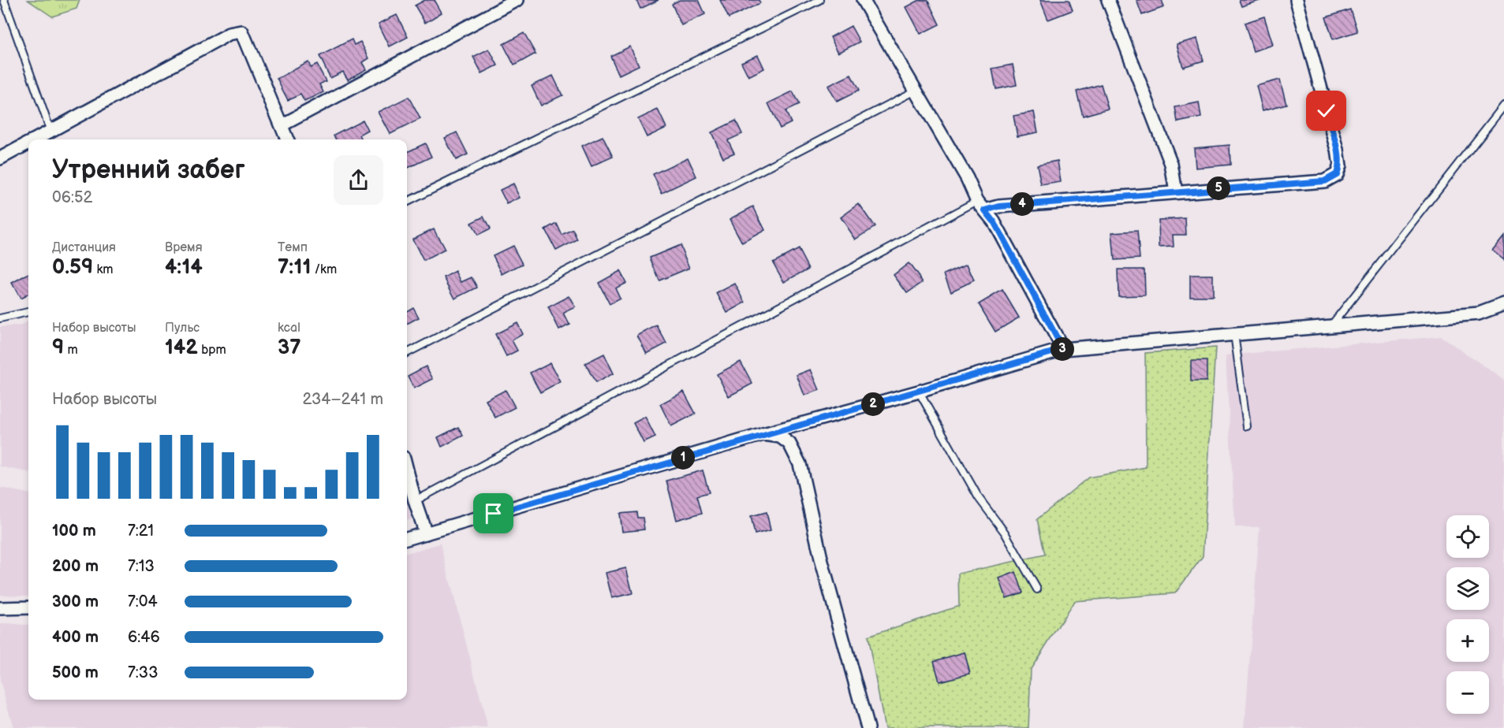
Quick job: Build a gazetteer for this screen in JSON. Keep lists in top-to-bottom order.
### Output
{
  "page": {
    "heading": ["Утренний забег", "06:52"],
    "pins": [
      "5",
      "4",
      "3",
      "2",
      "1"
    ],
    "stats": [
      ["Дистанция", "0.59 km"],
      ["Время", "4:14"],
      ["Темп", "7:11 /km"],
      ["Набор высоты", "9 m"],
      ["Пульс", "142 bpm"],
      ["kcal", "37"]
    ],
    "chart": ["Набор высоты", "234–241 m"],
    "list": [
      {
        "name": "100 m",
        "note": "7:21"
      },
      {
        "name": "200 m",
        "note": "7:13"
      },
      {
        "name": "300 m",
        "note": "7:04"
      },
      {
        "name": "400 m",
        "note": "6:46"
      },
      {
        "name": "500 m",
        "note": "7:33"
      }
    ],
    "map_buttons": ["+", "−"]
  }
}
